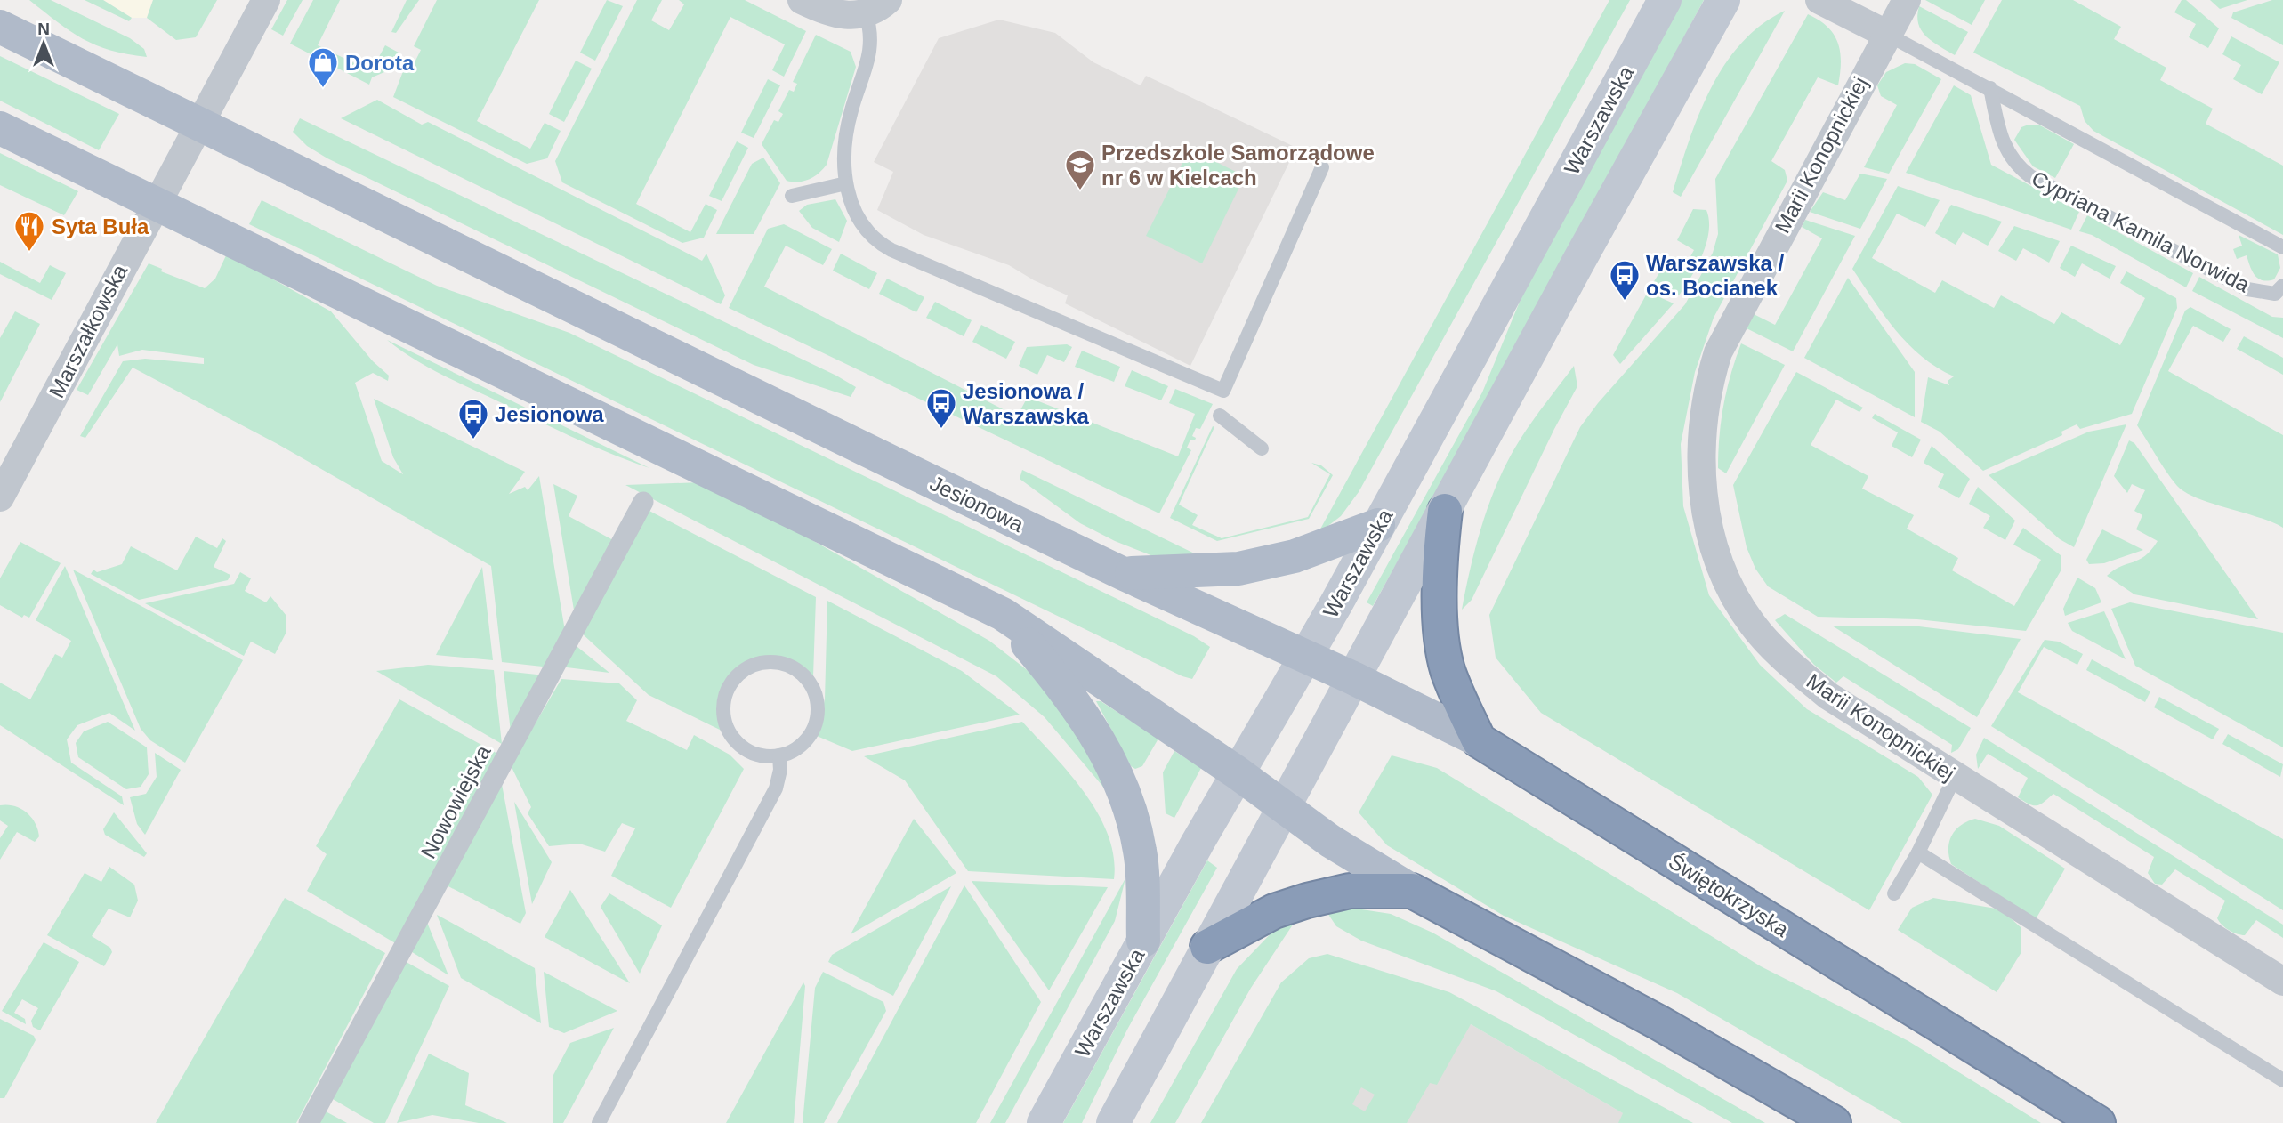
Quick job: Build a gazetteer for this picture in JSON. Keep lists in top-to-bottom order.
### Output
{
  "streets": {
    "highway": ["Świętokrzyska"],
    "main road": ["Warszawska", "Jesionowa"],
    "street": ["Marii Konopnickiej", "Marszałkowska", "Nowowiejska"],
    "lane": ["Cypriana Kamila Norwida"]
  },
  "crossings": [
    ["Warszawska", "Jesionowa"],
    ["Marszałkowska", "Jesionowa"],
    ["Jesionowa", "Świętokrzyska"]
  ],
  "places": {
    "shop": ["Dorota"],
    "school or university": ["Przedszkole Samorządowe nr 6 w Kielcach"],
    "restaurant": ["Syta Buła"],
    "bus stop": ["Warszawska / os. Bocianek", "Jesionowa / Warszawska", "Jesionowa"]
  },
  "north": "top"
}
